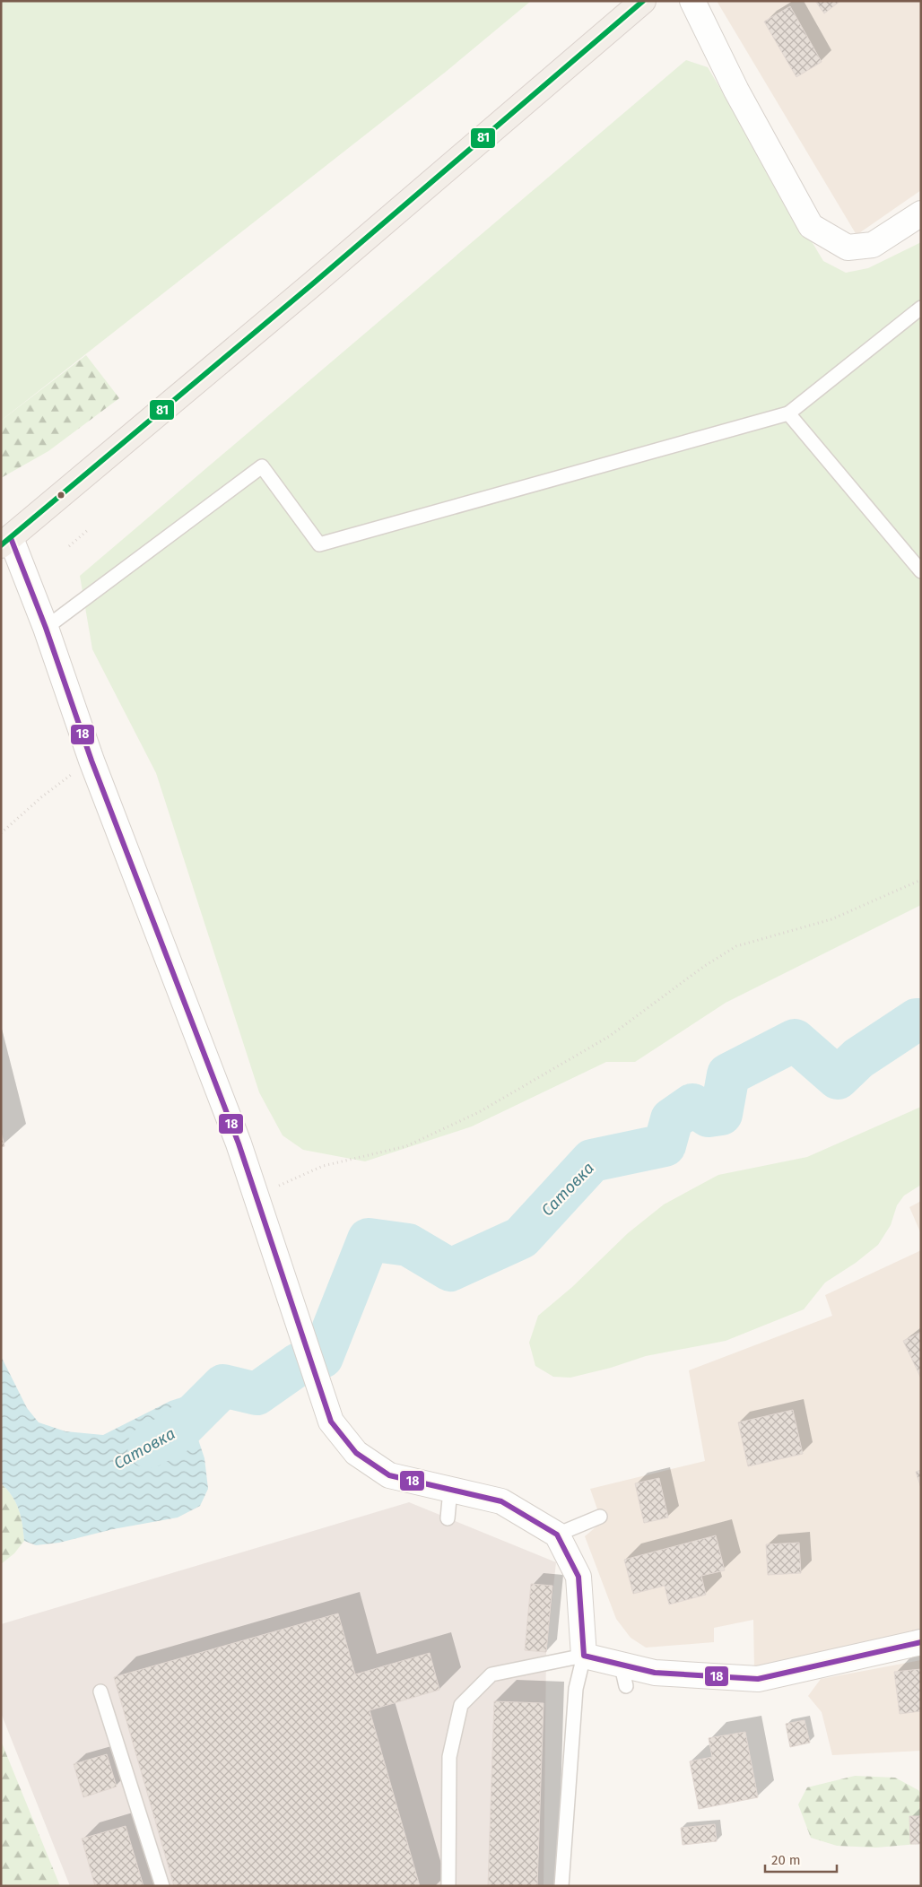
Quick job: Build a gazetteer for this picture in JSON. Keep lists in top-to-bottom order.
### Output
{
  "water": ["Сатовка"],
  "lines": ["transit line 81", "transit line 18"],
  "scale_bar": "20 m"
}
